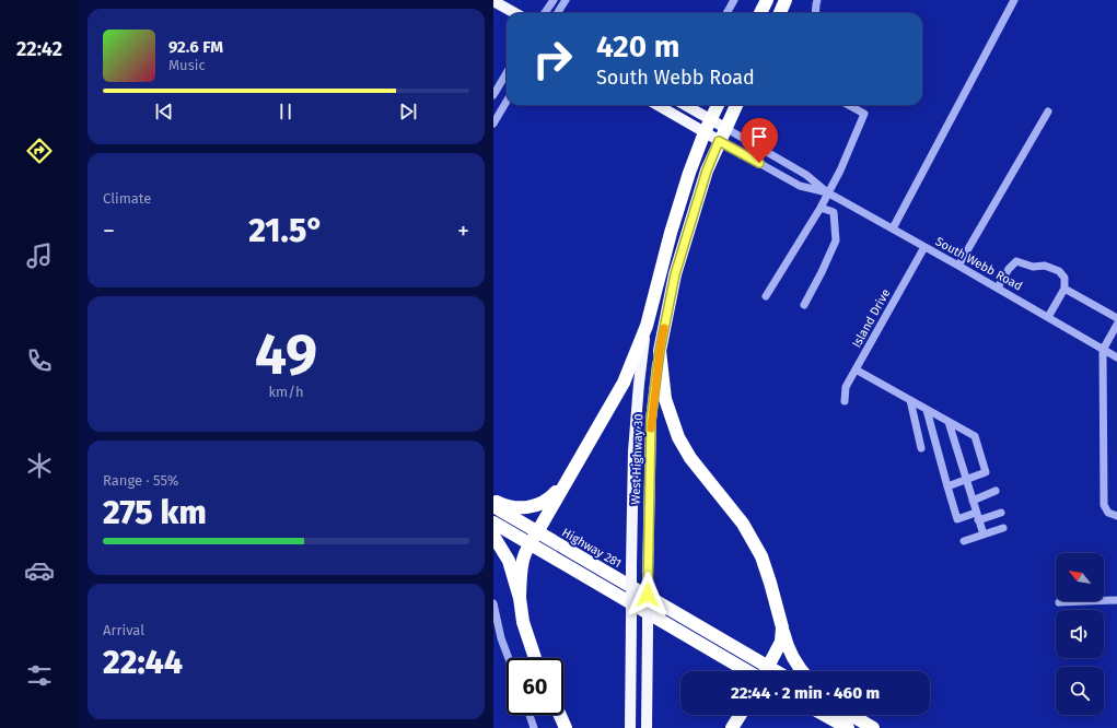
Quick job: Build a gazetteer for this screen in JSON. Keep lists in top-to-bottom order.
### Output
{
  "streets": {
    "highway": ["West Highway 30", "Highway 281"],
    "main road": ["South Webb Road"],
    "street": ["Island Drive"]
  },
  "crossings": [
    ["South Webb Road", "Island Drive"],
    ["South Webb Road", "West Highway 30"]
  ],
  "north": "top left",
  "page": {
    "tabs": "22:42",
    "turn": ["420 m", "South Webb Road"],
    "song": ["92.6 FM", "Music"],
    "tile": [
      "Climate",
      ["49", "km/h"],
      ["Range · 55%", "275 km"],
      ["Arrival", "22:44"]
    ],
    "heat": ["−", "21.5°", "+"],
    "limit": "60",
    "trip": "22:44 · 2 min · 460 m"
  }
}
